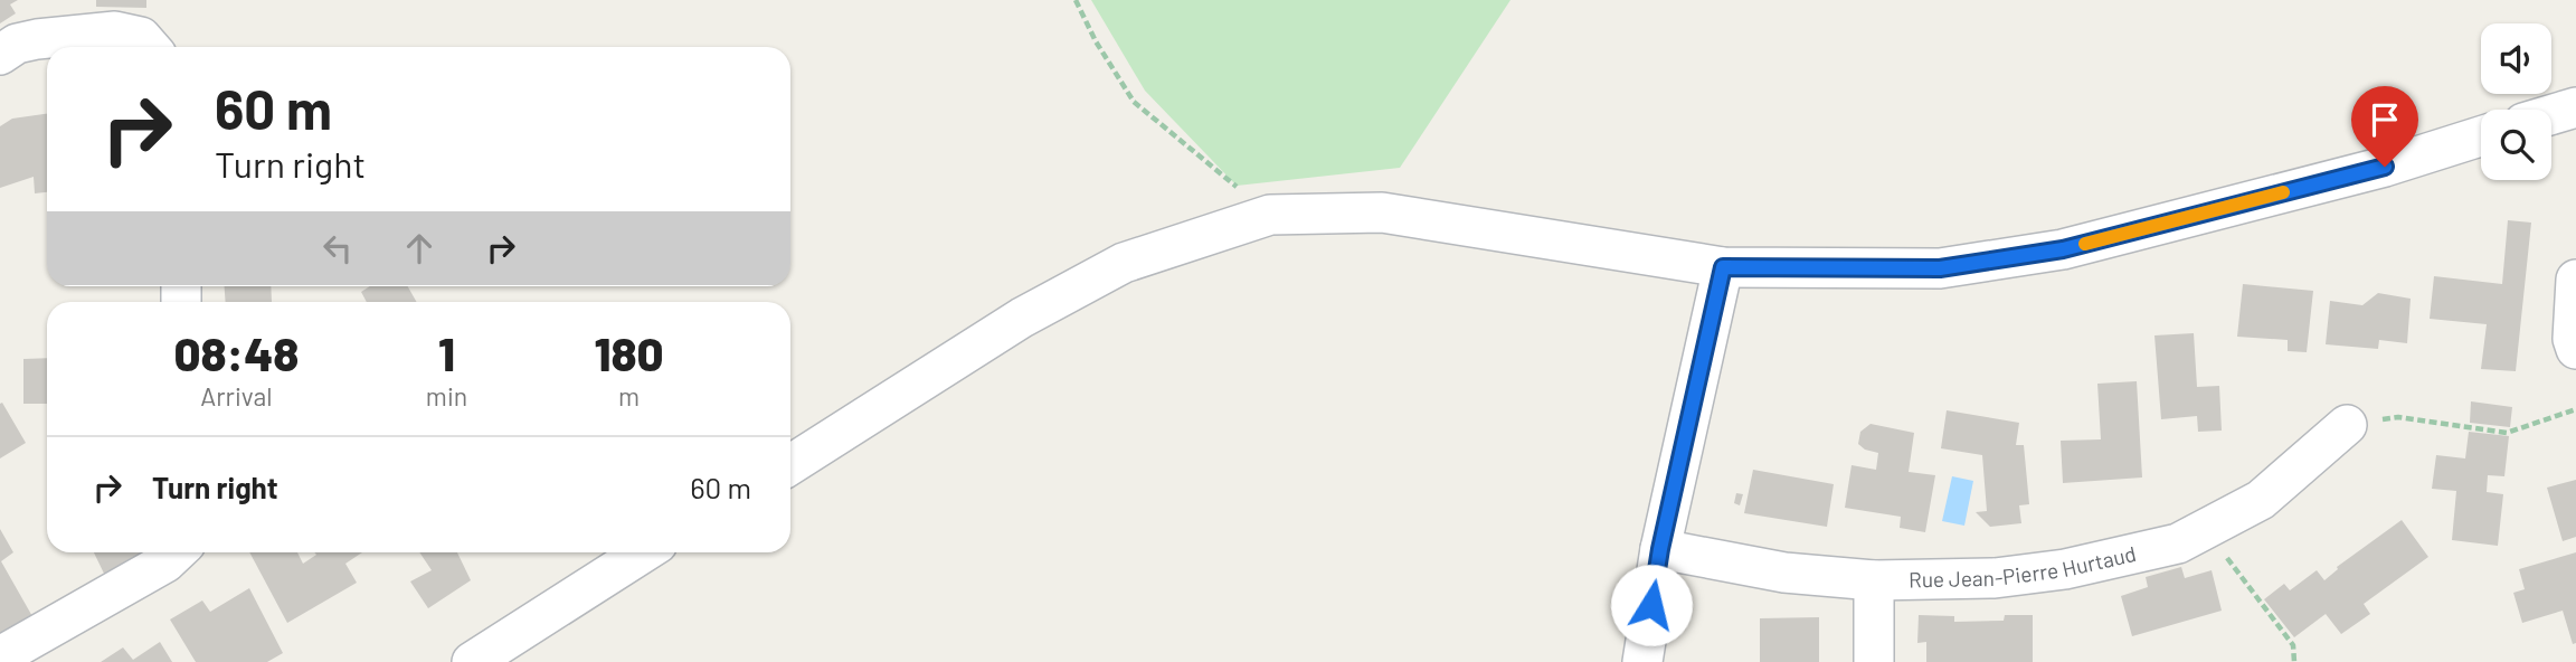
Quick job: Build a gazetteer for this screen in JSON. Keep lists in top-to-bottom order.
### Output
{
  "streets": {
    "street": ["Rue Jean-Pierre Hurtaud"]
  },
  "page": {
    "turn": ["60 m", "Turn right"],
    "eta": [
      "08:48",
      "Arrival",
      "1",
      "min",
      "180",
      "m"
    ],
    "list": [
      {
        "name": "Turn right",
        "value": "60 m"
      }
    ]
  }
}
